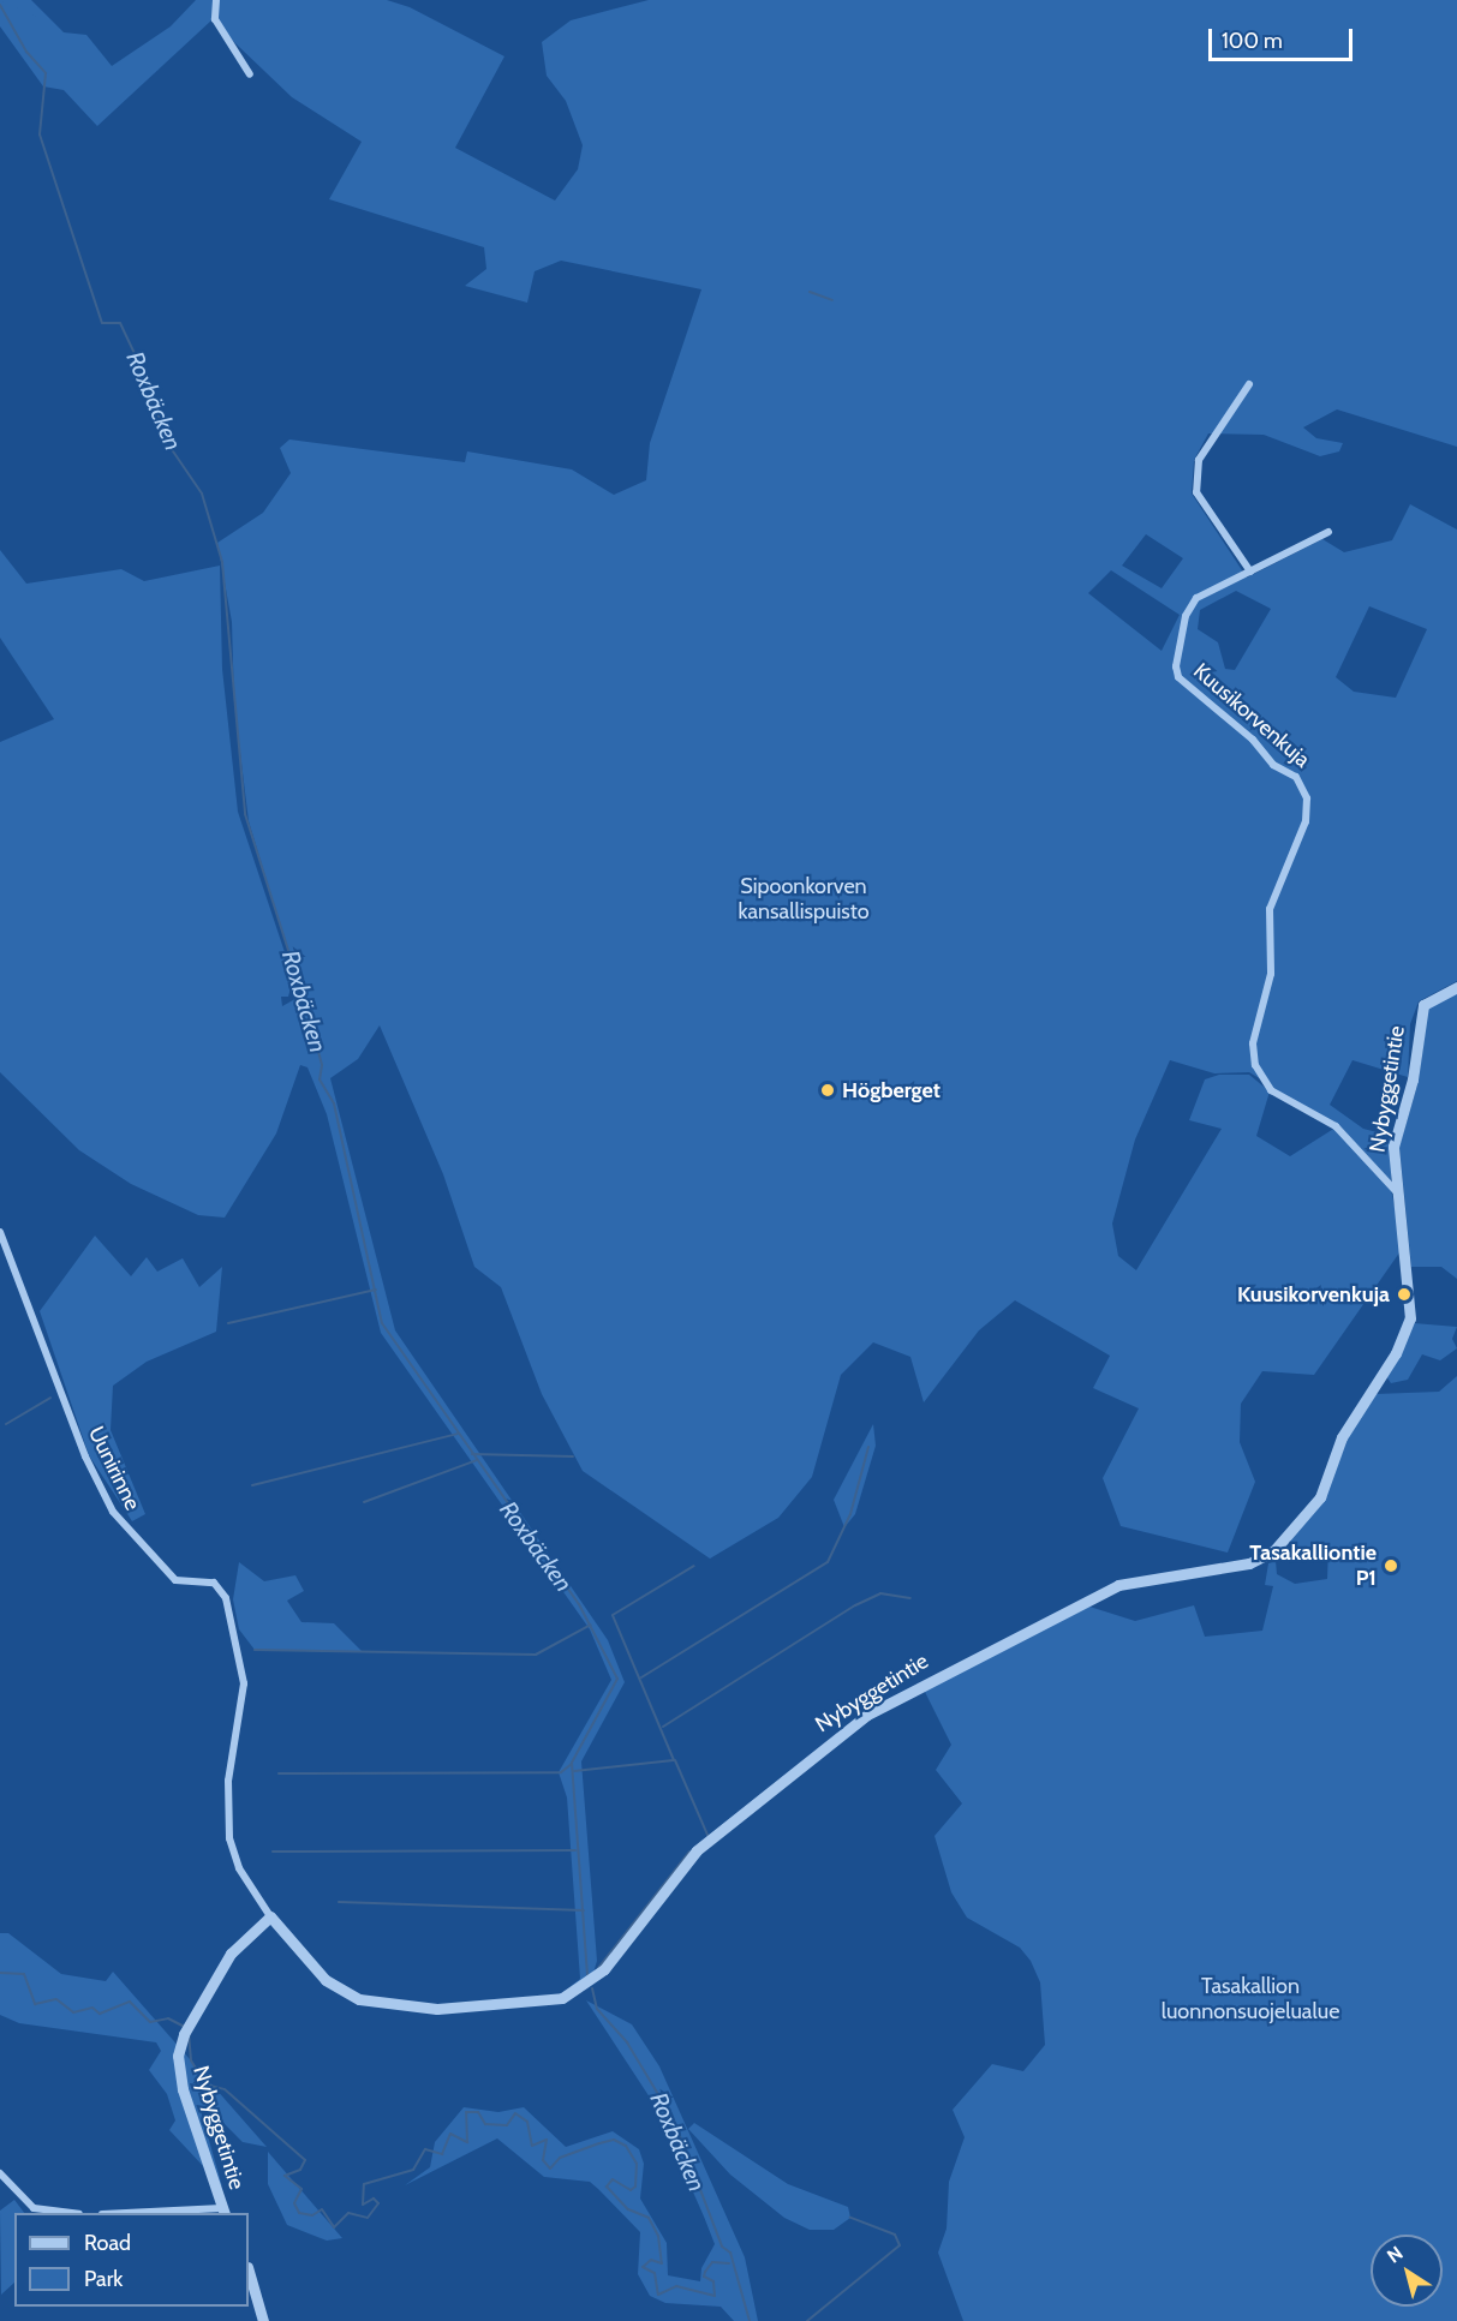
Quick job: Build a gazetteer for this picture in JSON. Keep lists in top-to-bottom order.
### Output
{
  "streets": {
    "street": ["Kuusikorvenkuja", "Nybyggetintie", "Uunirinne"]
  },
  "crossings": [
    ["Kuusikorvenkuja", "Nybyggetintie"],
    ["Nybyggetintie", "Uunirinne"]
  ],
  "water": ["Roxbäcken"],
  "parks": ["Sipoonkorven kansallispuisto", "Tasakallion luonnonsuojelualue"],
  "places": ["Högberget", "Kuusikorvenkuja", "Tasakalliontie P1"],
  "legend": ["Road", "Park"],
  "scale_bar": "100 m",
  "north": "top left"
}
